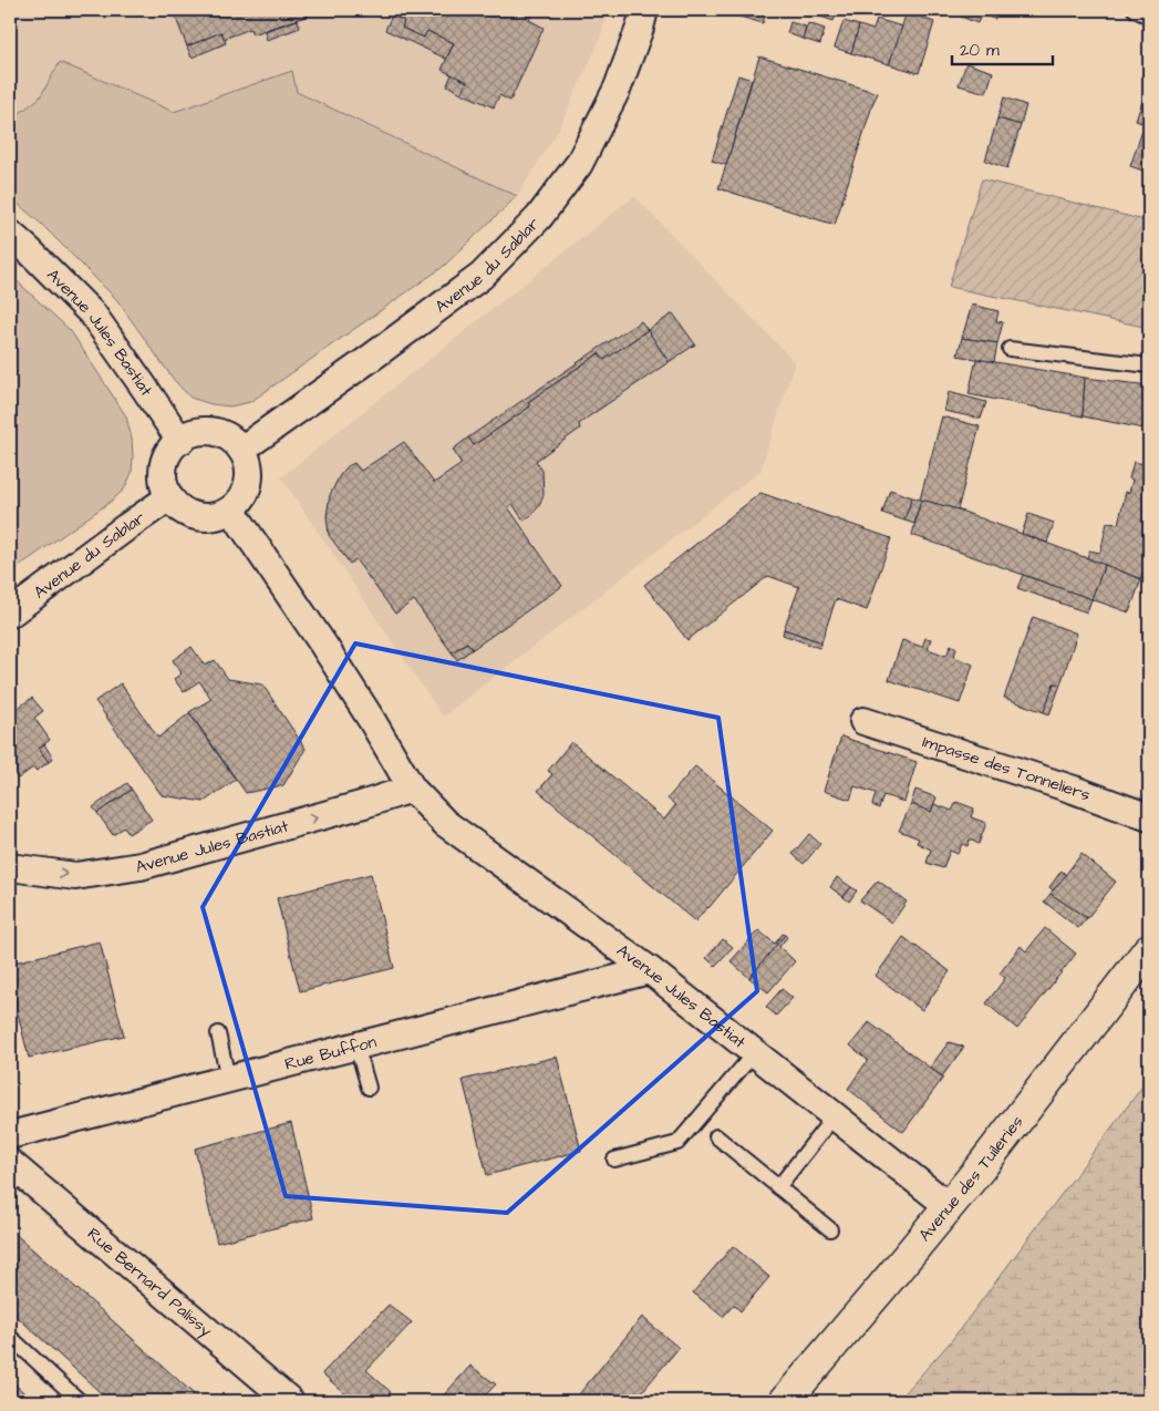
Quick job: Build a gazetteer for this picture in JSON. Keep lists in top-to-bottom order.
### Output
{
  "streets": {
    "main road": ["Avenue des Tuileries"],
    "street": [
      "Avenue du Sablar",
      "Avenue Jules Bastiat",
      "Impasse des Tonneliers",
      "Rue Buffon",
      "Rue Bernard Palissy"
    ]
  },
  "crossings": [
    ["Avenue du Sablar", "Avenue Jules Bastiat"],
    ["Avenue Jules Bastiat", "Rue Buffon"],
    ["Avenue Jules Bastiat", "Avenue des Tuileries"]
  ],
  "scale_bar": "20 m"
}
